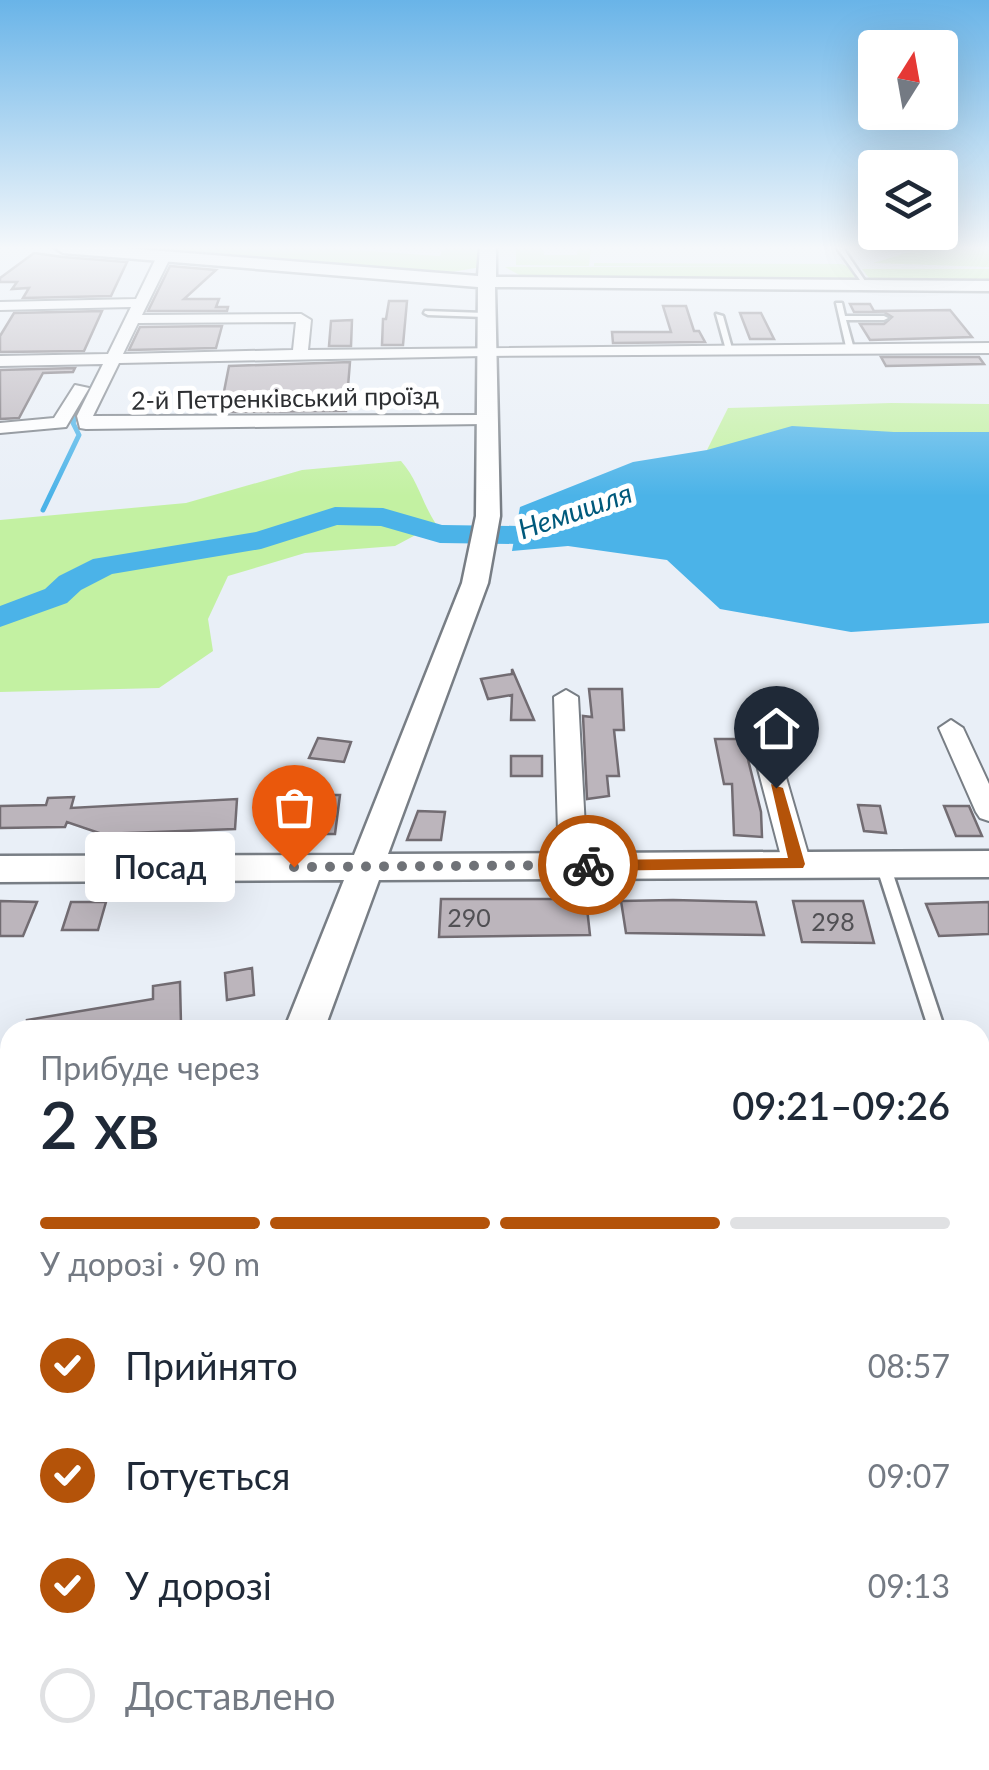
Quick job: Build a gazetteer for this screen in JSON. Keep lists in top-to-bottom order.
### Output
{
  "streets": {
    "street": ["2-й Петренківський проїзд"]
  },
  "water": ["Немишля"],
  "places": ["Посад"],
  "house_numbers": ["290", "298"],
  "north": "top",
  "page": {
    "bubble": "Посад",
    "heading": ["2 хв", "Прибуде через", "09:21–09:26"],
    "bar": "У дорозі · 90 m",
    "list": [
      ["Прийнято", "08:57"],
      ["Готується", "09:07"],
      ["У дорозі", "09:13"],
      "Доставлено"
    ]
  }
}
